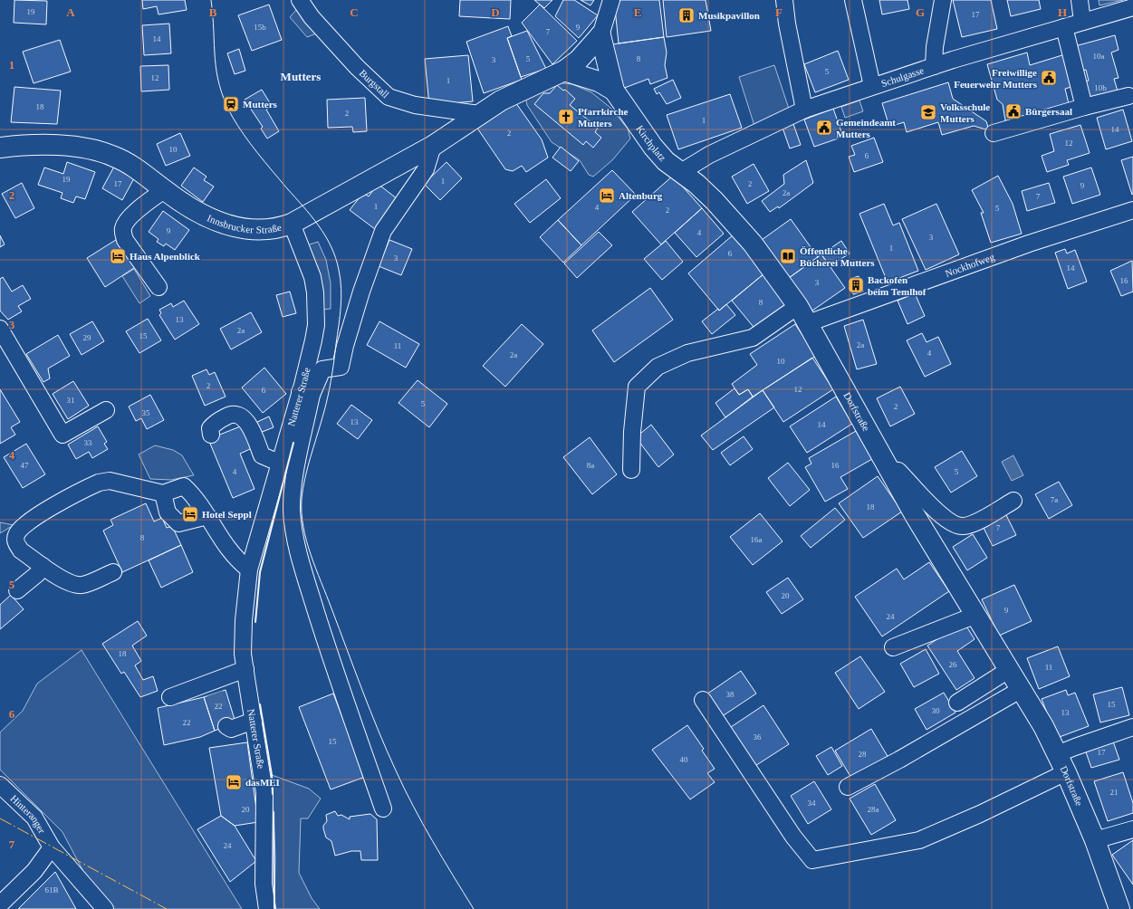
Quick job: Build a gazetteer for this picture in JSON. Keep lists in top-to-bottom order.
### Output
{
  "streets": {
    "main road": ["Kirchplatz", "Innsbrucker Straße", "Dorfstraße"],
    "street": [
      "Schulgasse",
      "Burgstall",
      "Nockhofweg",
      "Natterer Straße",
      "Hinteranger"
    ]
  },
  "crossings": [
    ["Schulgasse", "Kirchplatz"],
    ["Schulgasse", "Dorfstraße"],
    ["Burgstall", "Innsbrucker Straße"],
    ["Kirchplatz", "Dorfstraße"],
    ["Innsbrucker Straße", "Natterer Straße"],
    ["Nockhofweg", "Dorfstraße"]
  ],
  "districts": ["Mutters"],
  "places": {
    "building": ["Musikpavillon", "Backofen beim Temlhof"],
    "public building": ["Freiwillige Feuerwehr Mutters", "Bürgersaal", "Gemeindeamt Mutters"],
    "station": ["Mutters"],
    "school or university": ["Volksschule Mutters"],
    "church": ["Pfarrkirche Mutters"],
    "hotel": [
      "Altenburg",
      "Haus Alpenblick",
      "Hotel Seppl",
      "dasMEI"
    ],
    "library": ["Öffentliche Bücherei Mutters"]
  },
  "house_numbers": [
    "19",
    "17",
    "15b",
    "9",
    "7",
    "14",
    "10a",
    "5",
    "8",
    "3",
    "5",
    "12",
    "1",
    "10b",
    "18",
    "2",
    "1",
    "14",
    "2",
    "12",
    "10",
    "6",
    "19",
    "1",
    "17",
    "2",
    "9",
    "2a",
    "7",
    "1",
    "4",
    "5",
    "2",
    "9",
    "4",
    "3",
    "1",
    "6",
    "3",
    "14",
    "16",
    "3",
    "8",
    "13",
    "2a",
    "15",
    "29",
    "2a",
    "11",
    "4",
    "2a",
    "10",
    "2",
    "12",
    "6",
    "31",
    "5",
    "2",
    "35",
    "13",
    "14",
    "33",
    "47",
    "8a",
    "16",
    "4",
    "5",
    "7a",
    "18",
    "7",
    "8",
    "16a",
    "20",
    "9",
    "24",
    "18",
    "26",
    "11",
    "38",
    "15",
    "22",
    "30",
    "13",
    "22",
    "36",
    "15",
    "17",
    "28",
    "40",
    "21",
    "34",
    "20",
    "28a",
    "24",
    "61B"
  ],
  "grid": {
    "columns": [
      "A",
      "B",
      "C",
      "D",
      "E",
      "F",
      "G",
      "H"
    ],
    "rows": [
      "1",
      "2",
      "3",
      "4",
      "5",
      "6",
      "7"
    ]
  }
}
